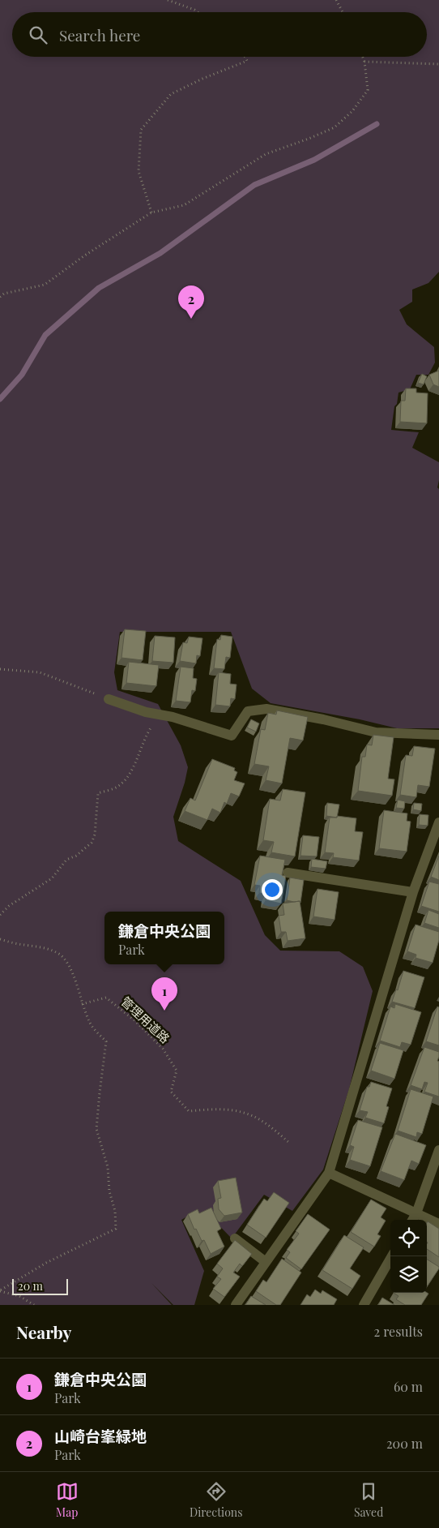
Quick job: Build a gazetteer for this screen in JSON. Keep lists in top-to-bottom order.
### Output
{
  "streets": {
    "path": ["管理用道路"]
  },
  "scale_bar": "20 m",
  "page": {
    "search": "Search here",
    "pins": ["2", "1"],
    "popup": ["鎌倉中央公園", "Park"],
    "scale": "20 m",
    "heading": ["Nearby", "2 results"],
    "list": [
      {
        "mark": "1",
        "name": "鎌倉中央公園",
        "note": "Park",
        "value": "60 m"
      },
      {
        "mark": "2",
        "name": "山崎台峯緑地",
        "note": "Park",
        "value": "200 m"
      }
    ],
    "nav": ["Map", "Directions", "Saved"]
  }
}
